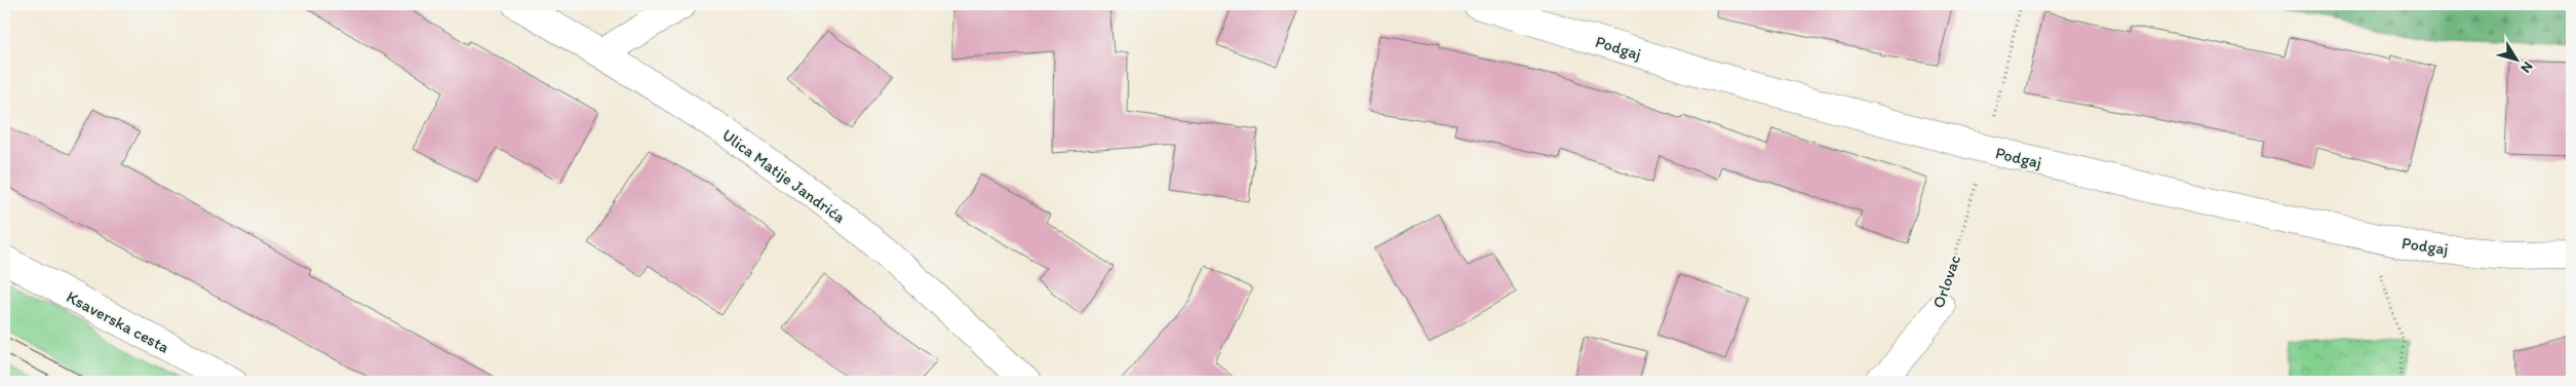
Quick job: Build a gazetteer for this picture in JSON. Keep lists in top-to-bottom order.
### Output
{
  "streets": {
    "street": [
      "Podgaj",
      "Ulica Matije Jandrića",
      "Orlovac",
      "Ksaverska cesta"
    ]
  },
  "north": "bottom right"
}
